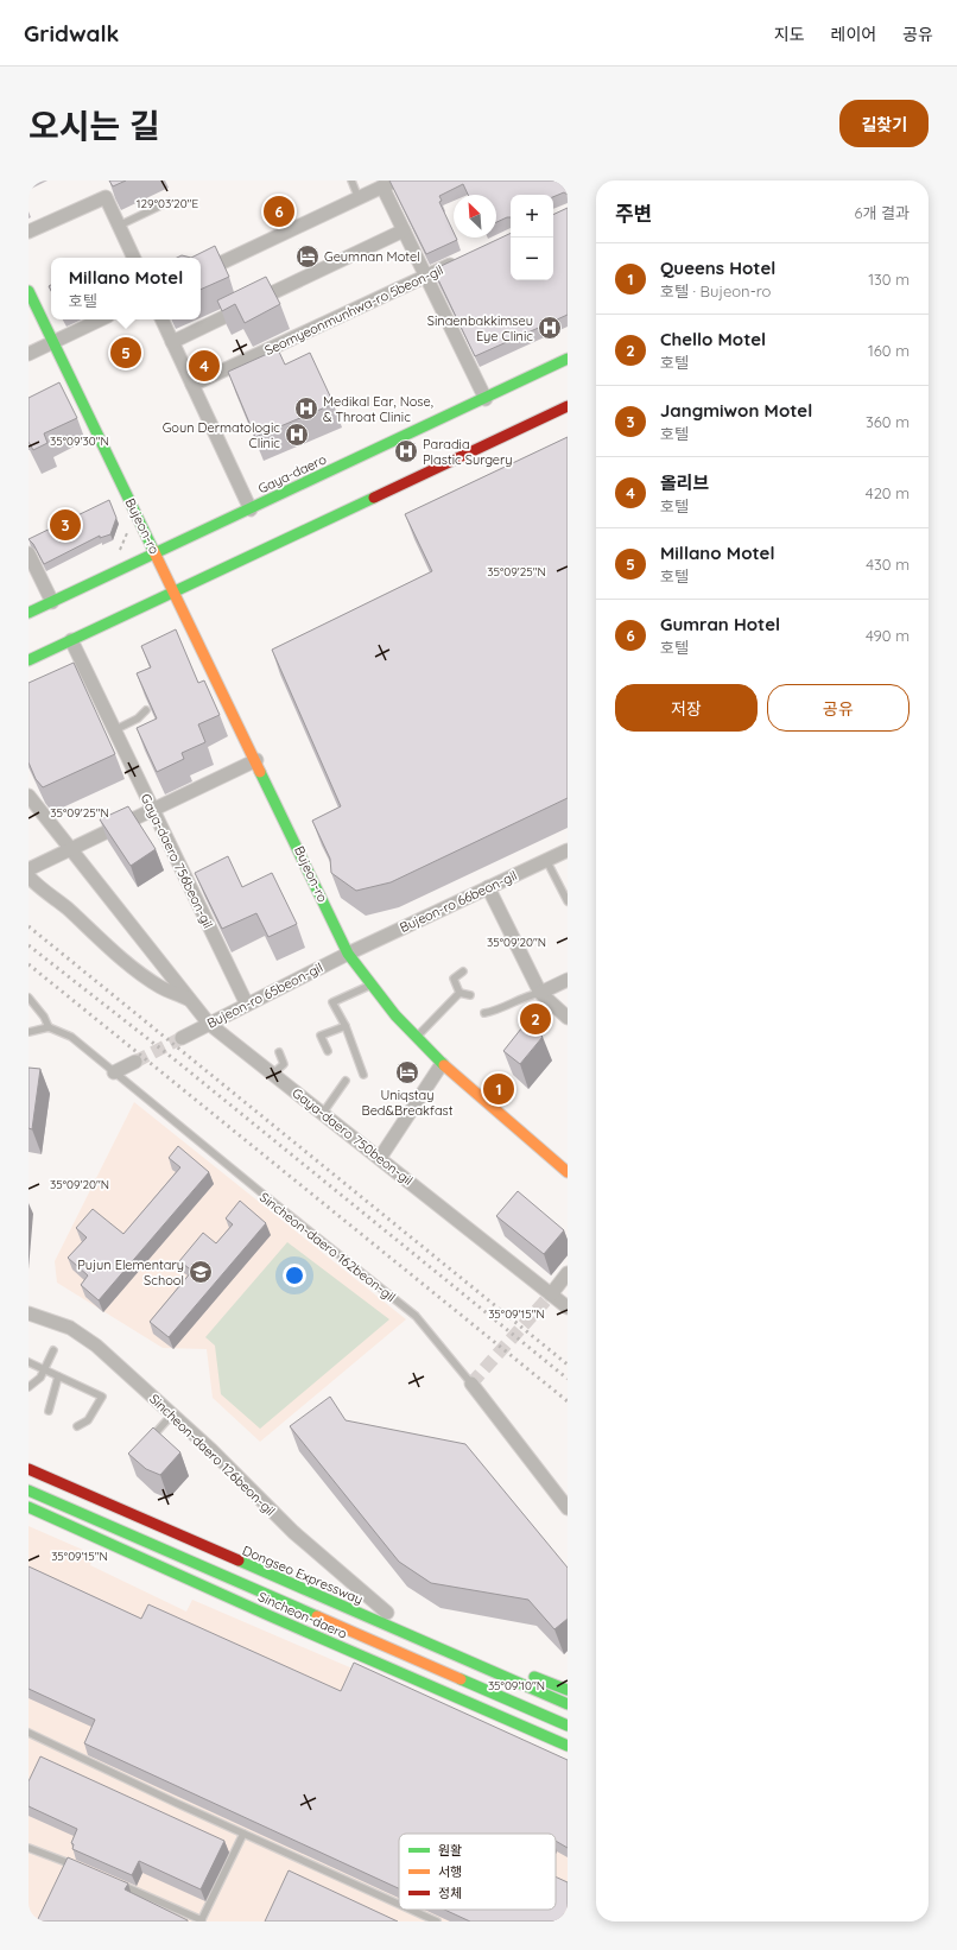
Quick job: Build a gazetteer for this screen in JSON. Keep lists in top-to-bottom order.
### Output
{
  "streets": {
    "main road": [
      "Gaya-daero",
      "Bujeon-ro",
      "Dongseo Expressway",
      "Sincheon-daero"
    ],
    "street": [
      "Seomyeonmunhwa-ro 5beon-gil",
      "Gaya-daero 756beon-gil",
      "Bujeon-ro 66beon-gil",
      "Bujeon-ro 65beon-gil",
      "Gaya-daero 750beon-gil",
      "Sincheon-daero 162beon-gil",
      "Sincheon-daero 126beon-gil"
    ]
  },
  "crossings": [
    ["Gaya-daero", "Bujeon-ro"],
    ["Bujeon-ro", "Bujeon-ro 66beon-gil"],
    ["Bujeon-ro", "Bujeon-ro 65beon-gil"],
    ["Gaya-daero 756beon-gil", "Bujeon-ro 65beon-gil"],
    ["Bujeon-ro 66beon-gil", "Bujeon-ro 65beon-gil"],
    ["Bujeon-ro 65beon-gil", "Gaya-daero 750beon-gil"]
  ],
  "places": {
    "hotel": ["Geumnan Motel", "Uniqstay Bed&Breakfast"],
    "hospital": [
      "Sinaenbakkimseu Eye Clinic",
      "Medikal Ear, Nose, & Throat Clinic",
      "Goun Dermatologic Clinic",
      "Paradia Plastic Surgery"
    ],
    "school or university": ["Pujun Elementary School"]
  },
  "legend": ["원활", "서행", "정체"],
  "north": "top left",
  "page": {
    "header": "Gridwalk",
    "nav": ["지도", "레이어", "공유"],
    "title": "오시는 길",
    "buttons": [
      "길찾기",
      ["저장", "공유"]
    ],
    "heading": ["주변", "6개 결과"],
    "pins": [
      "6",
      "5",
      "4",
      "3",
      "2",
      "1"
    ],
    "map_buttons": ["+", "−"],
    "list": [
      {
        "mark": "1",
        "name": "Queens Hotel",
        "note": "호텔 · Bujeon-ro",
        "value": "130 m"
      },
      {
        "mark": "2",
        "name": "Chello Motel",
        "note": "호텔",
        "value": "160 m"
      },
      {
        "mark": "3",
        "name": "Jangmiwon Motel",
        "note": "호텔",
        "value": "360 m"
      },
      {
        "mark": "4",
        "name": "올리브",
        "note": "호텔",
        "value": "420 m"
      },
      {
        "mark": "5",
        "name": "Millano Motel",
        "note": "호텔",
        "value": "430 m"
      },
      {
        "mark": "6",
        "name": "Gumran Hotel",
        "note": "호텔",
        "value": "490 m"
      }
    ],
    "popup": ["Millano Motel", "호텔"]
  },
  "coordinates": [
    "129°03'20\"E",
    "35°09'30\"N",
    "35°09'25\"N",
    "35°09'20\"N",
    "35°09'15\"N",
    "35°09'10\"N"
  ]
}
